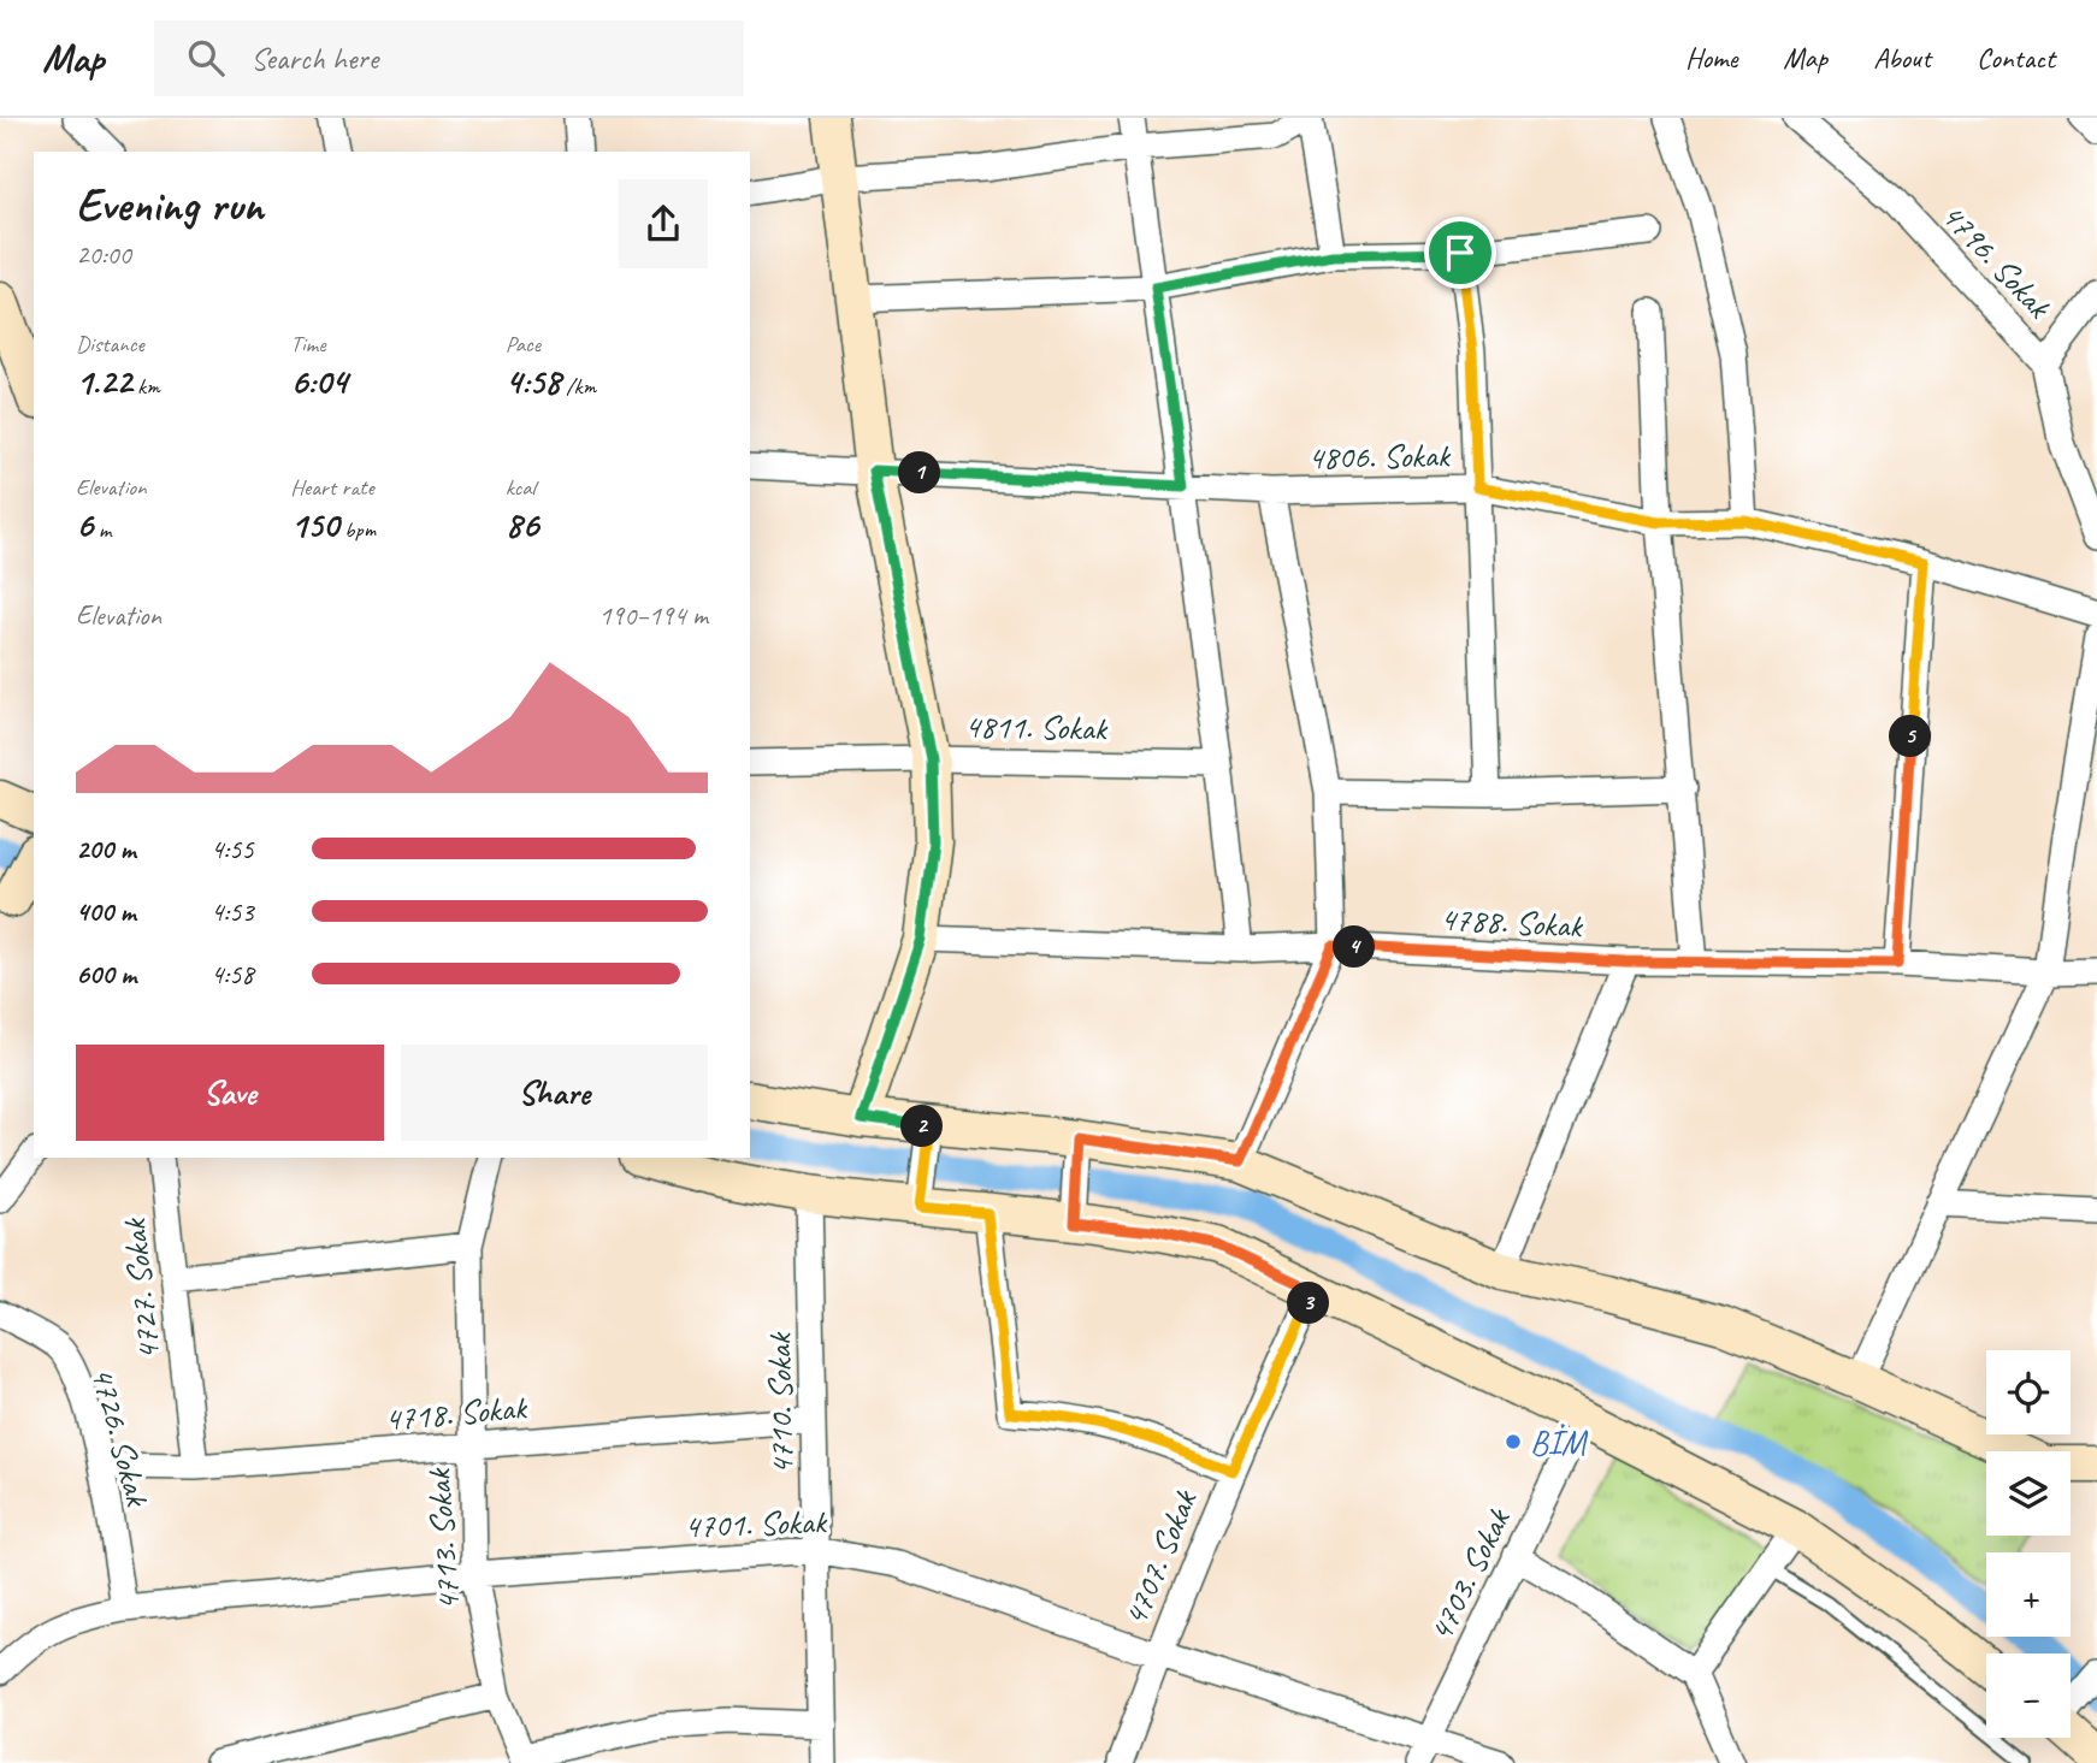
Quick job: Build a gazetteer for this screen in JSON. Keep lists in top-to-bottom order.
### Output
{
  "streets": {
    "street": [
      "4796. Sokak",
      "4806. Sokak",
      "4811. Sokak",
      "4788. Sokak",
      "4727. Sokak",
      "4710. Sokak",
      "4718. Sokak",
      "4726. Sokak",
      "4701. Sokak",
      "4713. Sokak",
      "4707. Sokak",
      "4703. Sokak"
    ]
  },
  "crossings": [
    ["4727. Sokak", "4718. Sokak"],
    ["4710. Sokak", "4718. Sokak"],
    ["4710. Sokak", "4701. Sokak"],
    ["4718. Sokak", "4726. Sokak"],
    ["4718. Sokak", "4713. Sokak"],
    ["4726. Sokak", "4701. Sokak"],
    ["4701. Sokak", "4713. Sokak"],
    ["4701. Sokak", "4707. Sokak"],
    ["4701. Sokak", "4703. Sokak"]
  ],
  "places": ["BİM"],
  "page": {
    "header": "Map",
    "search": "Search here",
    "nav": [
      "Home",
      "Map",
      "About",
      "Contact"
    ],
    "heading": ["Evening run", "20:00"],
    "stats": [
      ["Distance", "1.22 km"],
      ["Time", "6:04"],
      ["Pace", "4:58 /km"],
      ["Elevation", "6 m"],
      ["Heart rate", "150 bpm"],
      ["kcal", "86"]
    ],
    "pins": [
      "1",
      "5",
      "4",
      "2",
      "3"
    ],
    "chart": ["Elevation", "190–194 m"],
    "list": [
      {
        "name": "200 m",
        "note": "4:55"
      },
      {
        "name": "400 m",
        "note": "4:53"
      },
      {
        "name": "600 m",
        "note": "4:58"
      }
    ],
    "buttons": ["Save", "Share"],
    "map_buttons": ["+", "−"]
  }
}
